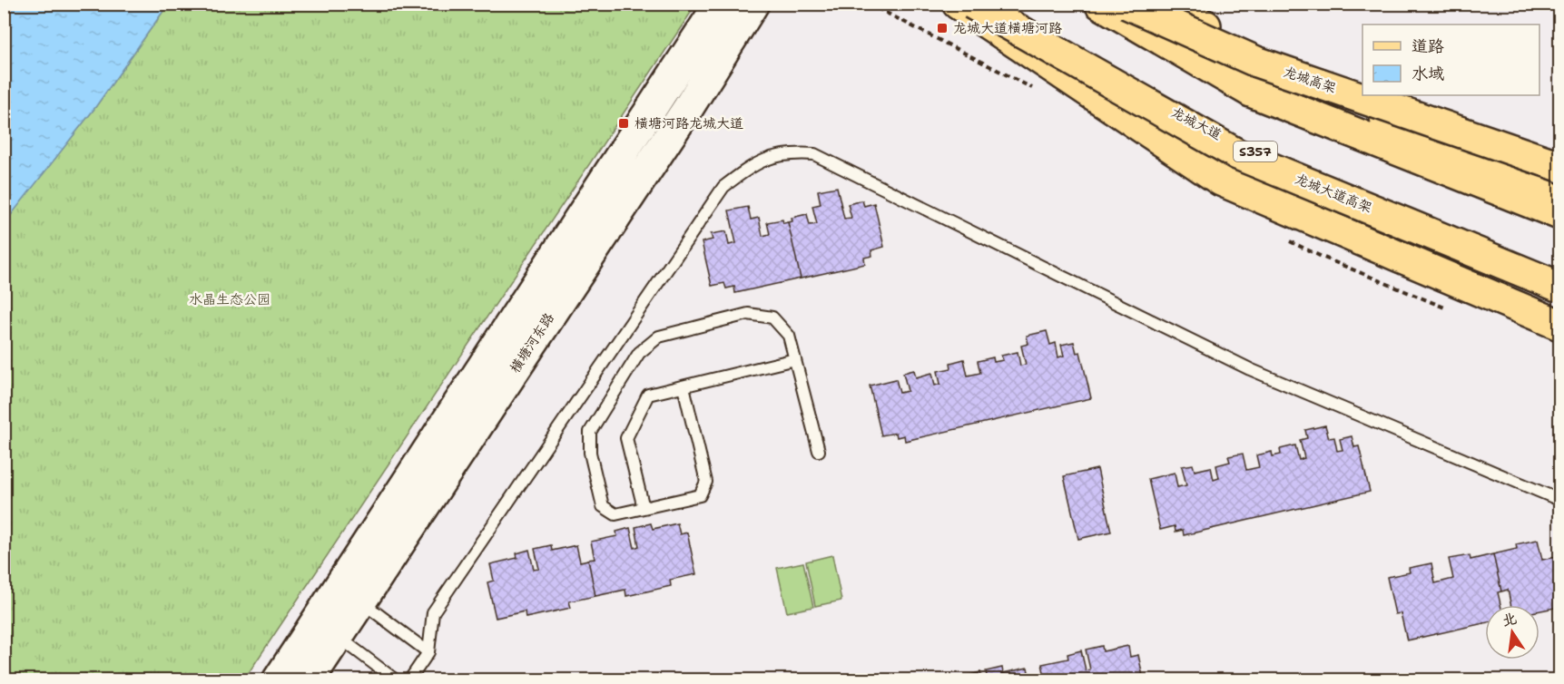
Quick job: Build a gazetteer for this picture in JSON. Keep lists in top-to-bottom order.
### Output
{
  "streets": {
    "main road": [
      "龙城高架",
      "龙城大道",
      "S357",
      "龙城大道高架",
      "横塘河东路"
    ]
  },
  "parks": ["水晶生态公园"],
  "places": {
    "transit": ["龙城大道横塘河路", "横塘河路龙城大道"]
  },
  "legend": ["道路", "水域"],
  "north": "top"
}
